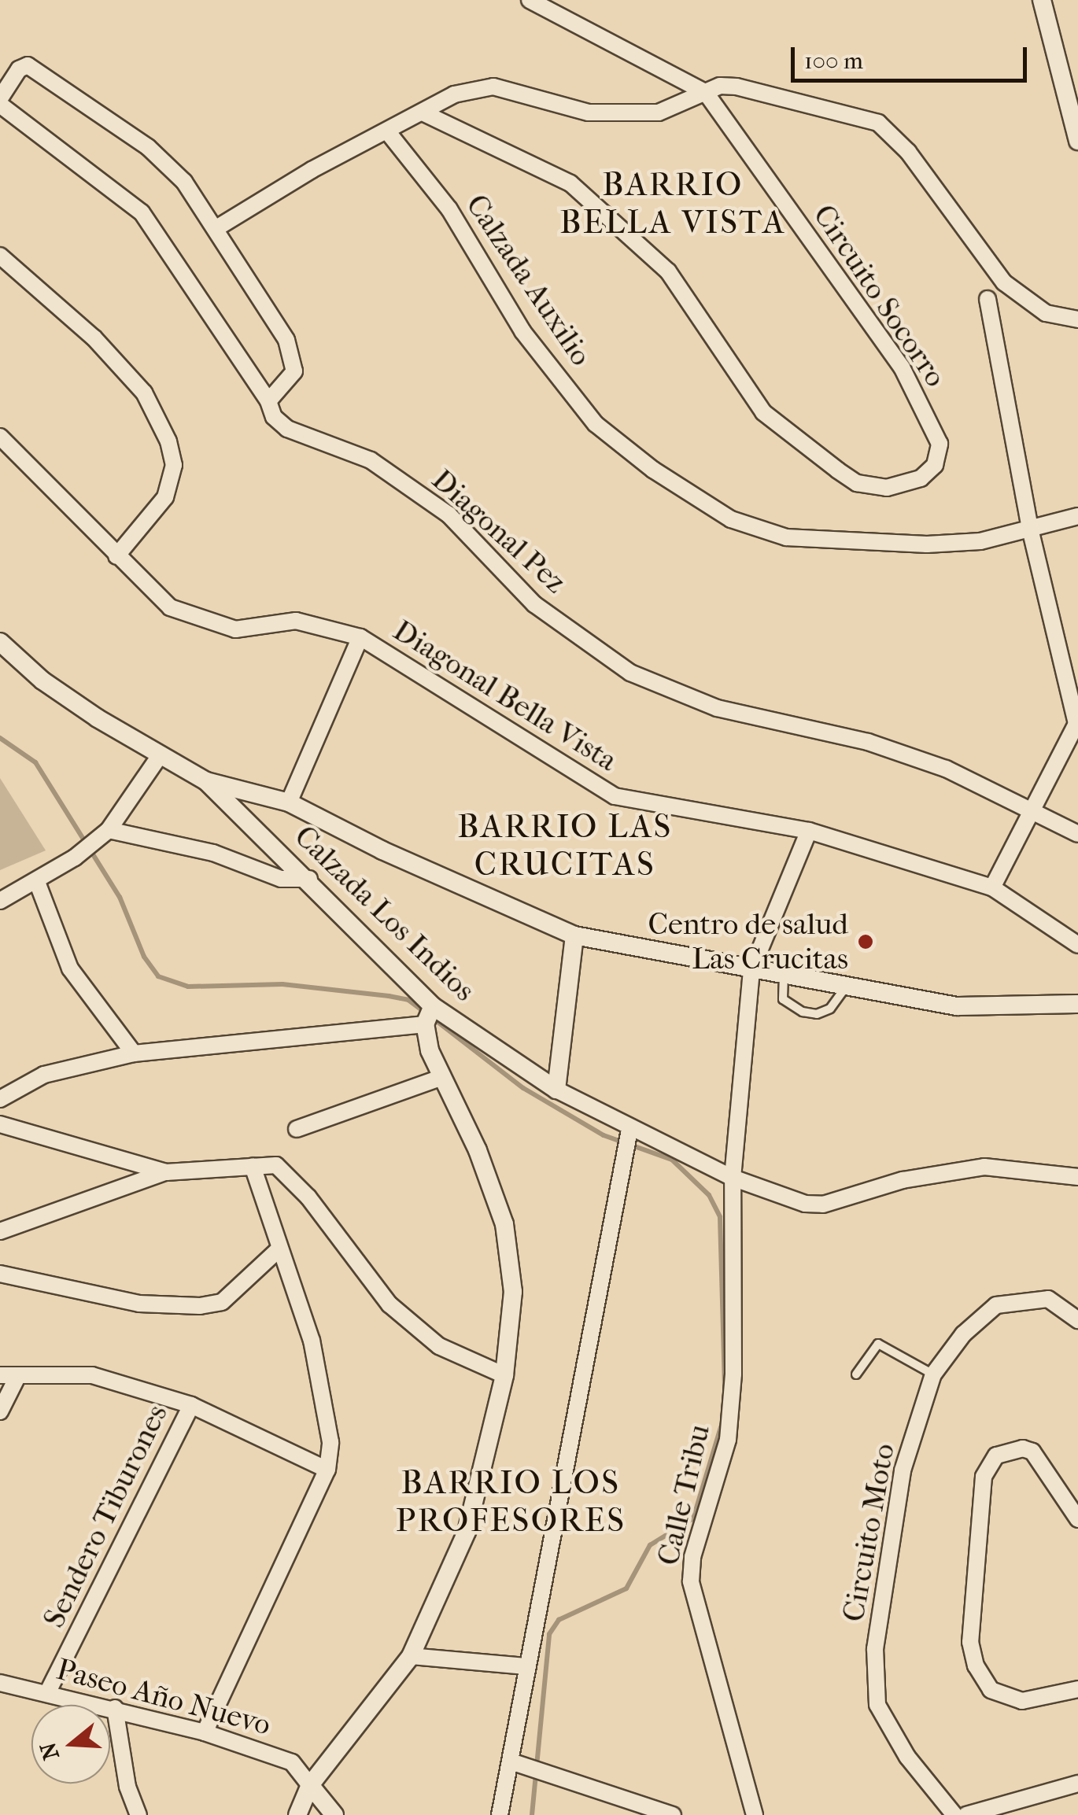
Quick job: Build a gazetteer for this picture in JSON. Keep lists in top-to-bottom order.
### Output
{
  "streets": {
    "street": [
      "Calzada Auxilio",
      "Circuito Socorro",
      "Diagonal Pez",
      "Diagonal Bella Vista",
      "Calzada Los Indios",
      "Calle Tribu",
      "Sendero Tiburones",
      "Circuito Moto",
      "Paseo Año Nuevo"
    ]
  },
  "crossings": [
    ["Diagonal Bella Vista", "Calle Tribu"],
    ["Calzada Los Indios", "Calle Tribu"],
    ["Sendero Tiburones", "Paseo Año Nuevo"]
  ],
  "districts": ["BARRIO BELLA VISTA", "BARRIO LAS CRUCITAS", "BARRIO LOS PROFESORES"],
  "places": ["Centro de salud Las Crucitas"],
  "scale_bar": "100 m",
  "north": "left"
}
